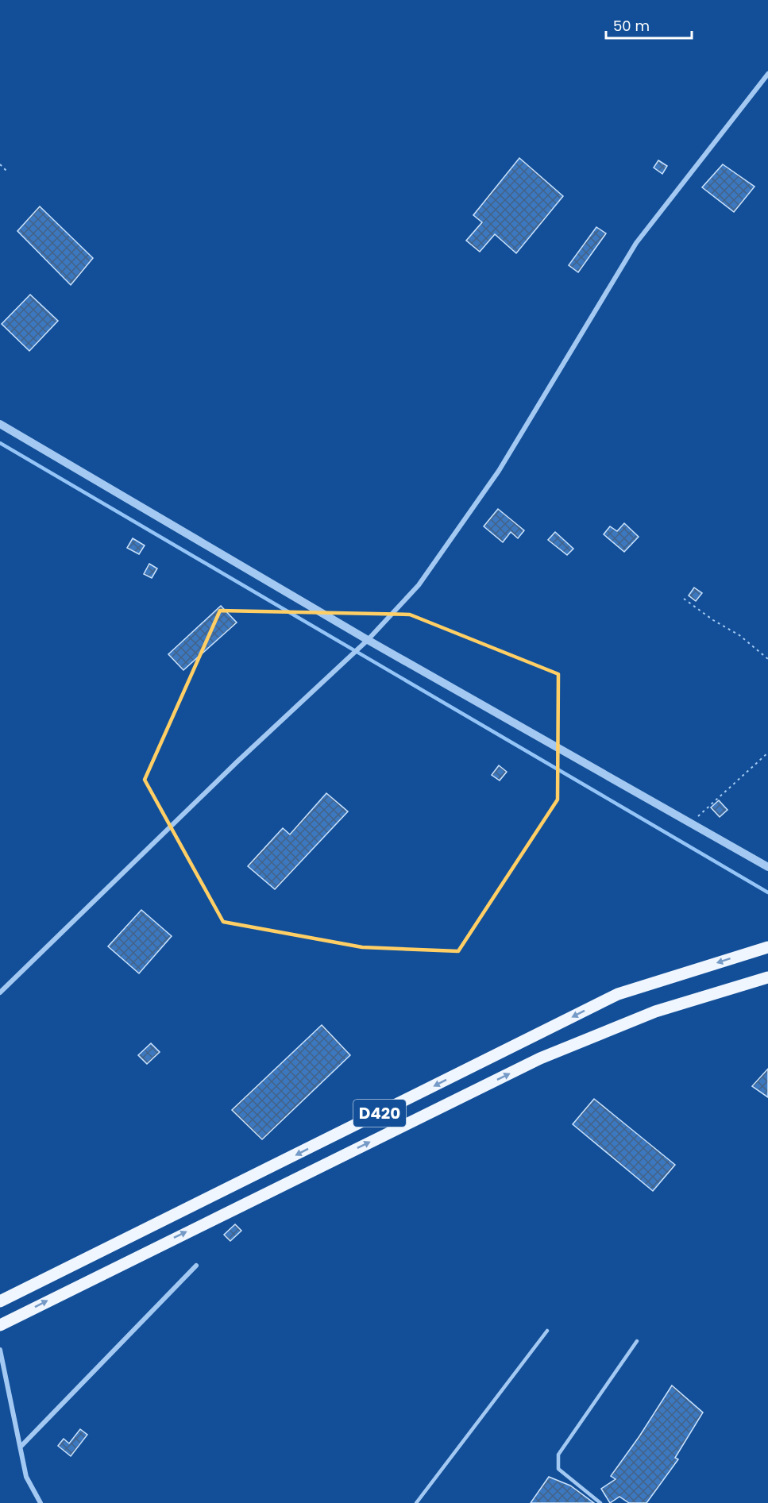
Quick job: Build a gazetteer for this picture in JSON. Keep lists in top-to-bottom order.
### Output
{
  "streets": {
    "main road": ["D420"]
  },
  "scale_bar": "50 m"
}
